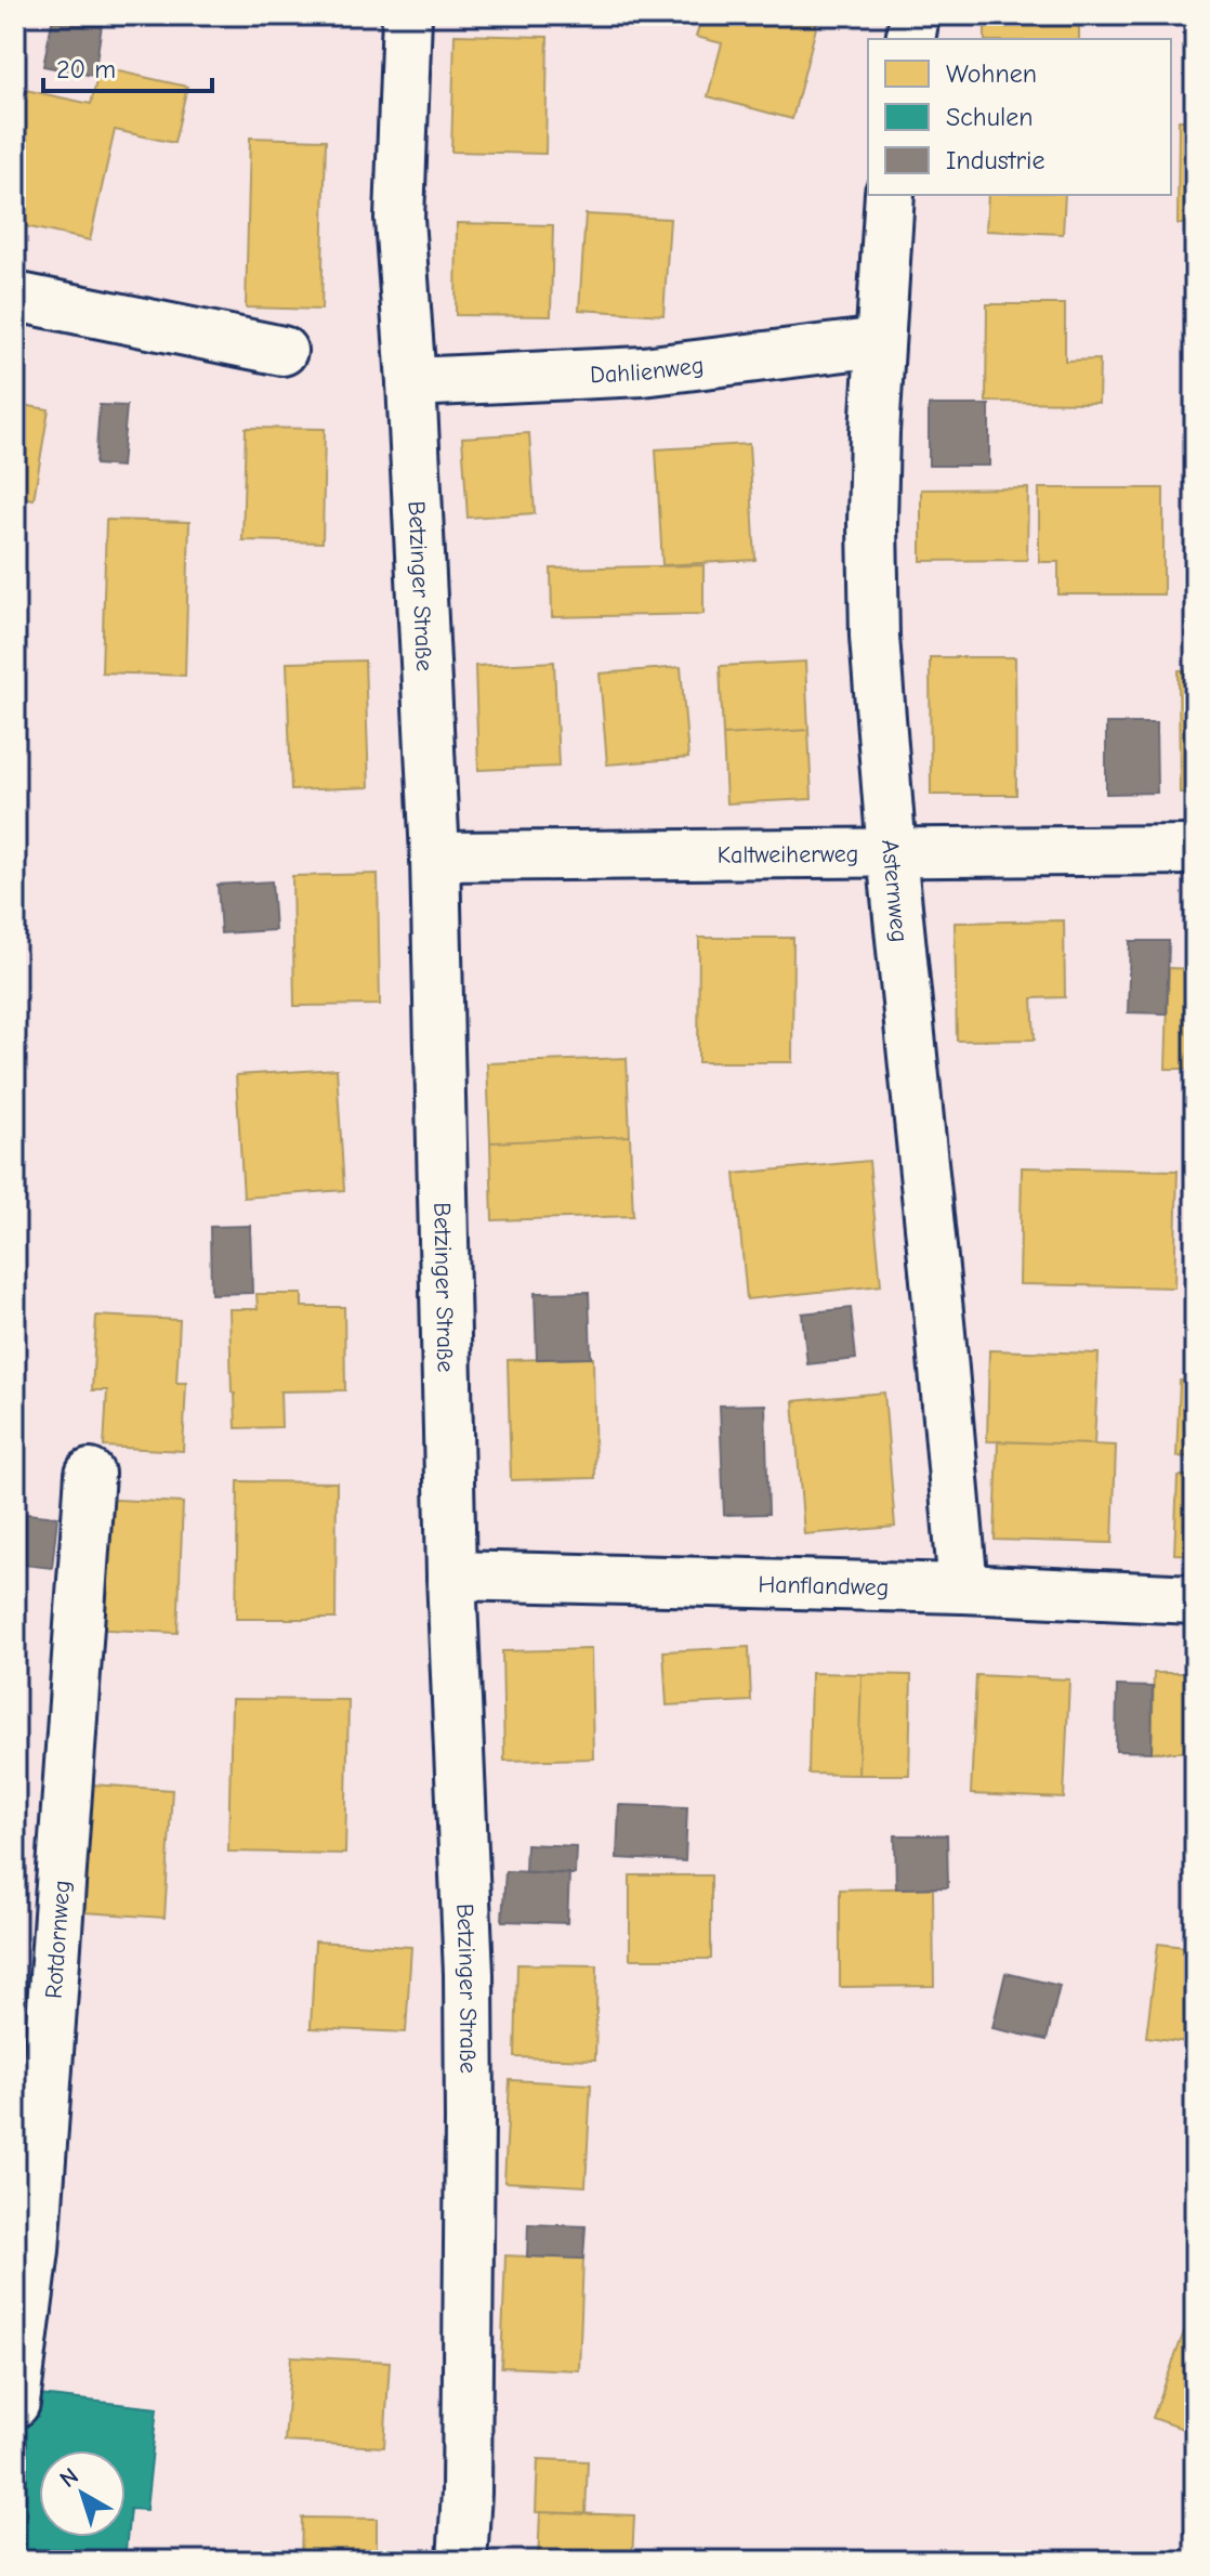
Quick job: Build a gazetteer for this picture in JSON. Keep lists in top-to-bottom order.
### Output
{
  "streets": {
    "street": [
      "Dahlienweg",
      "Betzinger Straße",
      "Kaltweiherweg",
      "Asternweg",
      "Hanflandweg",
      "Rotdornweg"
    ]
  },
  "crossings": [
    ["Dahlienweg", "Betzinger Straße"],
    ["Dahlienweg", "Asternweg"],
    ["Betzinger Straße", "Kaltweiherweg"],
    ["Betzinger Straße", "Hanflandweg"],
    ["Kaltweiherweg", "Asternweg"],
    ["Asternweg", "Hanflandweg"]
  ],
  "legend": ["Wohnen", "Schulen", "Industrie"],
  "scale_bar": "20 m",
  "north": "top left"
}
